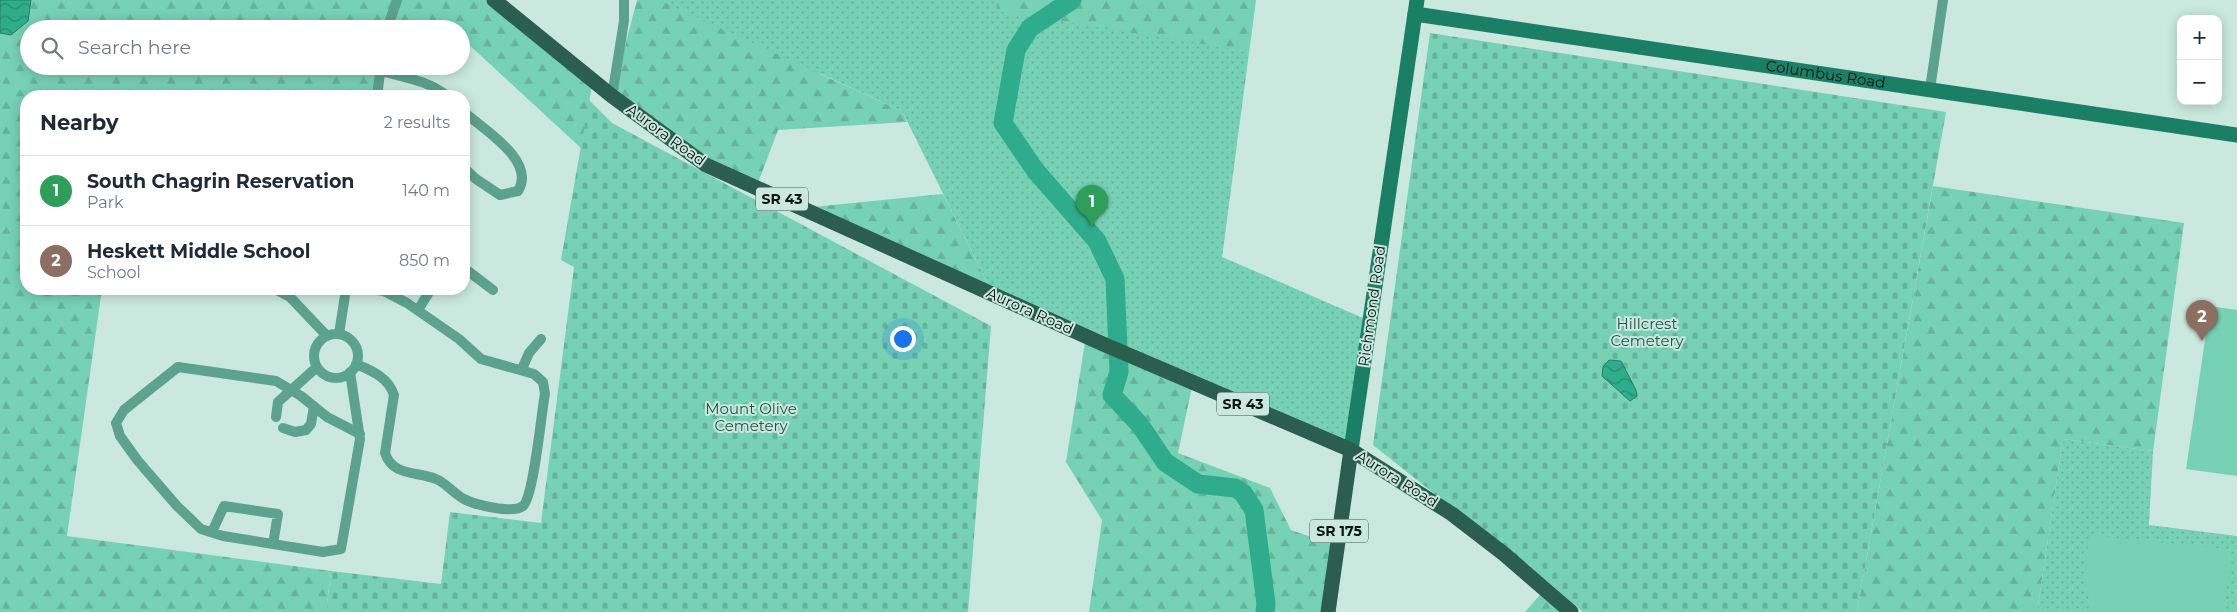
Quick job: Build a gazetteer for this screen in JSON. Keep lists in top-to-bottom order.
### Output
{
  "streets": {
    "main road": [
      "Aurora Road",
      "SR 43",
      "Richmond Road",
      "SR 175"
    ],
    "street": ["Columbus Road"]
  },
  "crossings": [
    ["Columbus Road", "Richmond Road"],
    ["Aurora Road", "Richmond Road"]
  ],
  "parks": ["Hillcrest Cemetery", "Mount Olive Cemetery"],
  "page": {
    "map_buttons": ["+", "−"],
    "search": "Search here",
    "heading": ["Nearby", "2 results"],
    "list": [
      {
        "mark": "1",
        "name": "South Chagrin Reservation",
        "note": "Park",
        "value": "140 m"
      },
      {
        "mark": "2",
        "name": "Heskett Middle School",
        "note": "School",
        "value": "850 m"
      }
    ],
    "pins": ["1", "2"]
  }
}
